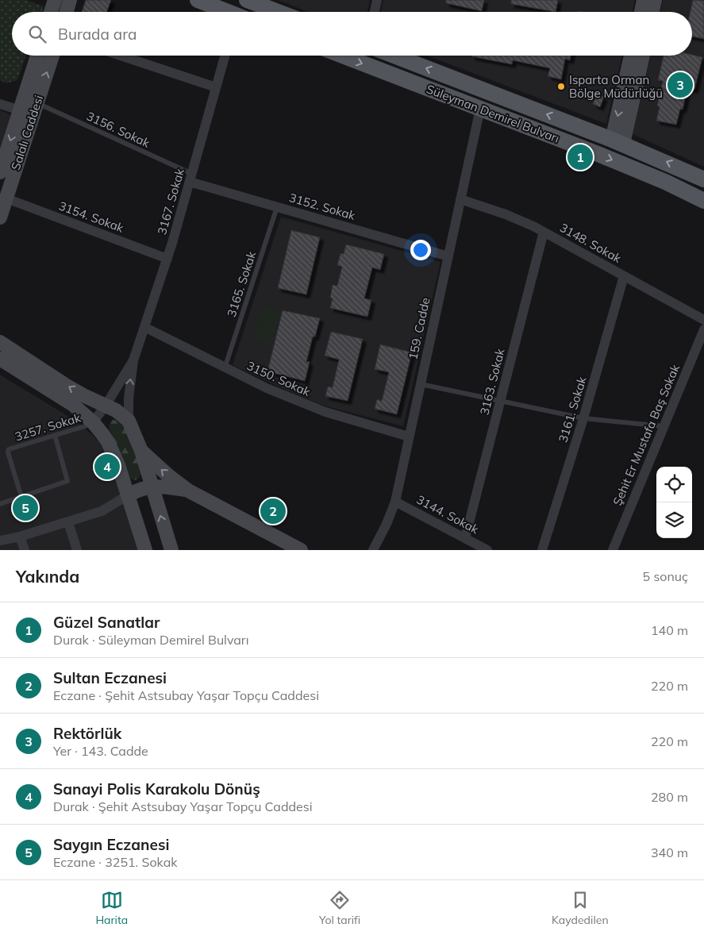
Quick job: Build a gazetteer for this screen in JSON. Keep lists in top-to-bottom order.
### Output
{
  "streets": {
    "main road": ["Süleyman Demirel Bulvarı"],
    "street": [
      "Salalı Caddesi",
      "3167. Sokak",
      "3152. Sokak",
      "3154. Sokak",
      "3148. Sokak",
      "159. Cadde",
      "3150. Sokak",
      "3163. Sokak",
      "3161. Sokak",
      "Şehit Er Mustafa Baş Sokak",
      "3144. Sokak"
    ],
    "lane": ["3156. Sokak", "3165. Sokak", "3257. Sokak"]
  },
  "crossings": [
    ["Süleyman Demirel Bulvarı", "159. Cadde"],
    ["3156. Sokak", "Salalı Caddesi"],
    ["3156. Sokak", "3167. Sokak"],
    ["3156. Sokak", "3152. Sokak"],
    ["Salalı Caddesi", "3154. Sokak"],
    ["3167. Sokak", "3152. Sokak"],
    ["3167. Sokak", "3154. Sokak"],
    ["3167. Sokak", "3150. Sokak"],
    ["3167. Sokak", "3257. Sokak"],
    ["3152. Sokak", "3165. Sokak"],
    ["3152. Sokak", "159. Cadde"],
    ["3148. Sokak", "159. Cadde"],
    ["3148. Sokak", "3163. Sokak"],
    ["3148. Sokak", "3161. Sokak"],
    ["3165. Sokak", "3150. Sokak"],
    ["159. Cadde", "3150. Sokak"],
    ["159. Cadde", "3144. Sokak"],
    ["3163. Sokak", "3144. Sokak"]
  ],
  "places": ["Isparta Orman Bölge Müdürlüğü"],
  "page": {
    "search": "Burada ara",
    "pins": [
      "3",
      "1",
      "4",
      "5",
      "2"
    ],
    "heading": ["Yakında", "5 sonuç"],
    "list": [
      {
        "mark": "1",
        "name": "Güzel Sanatlar",
        "note": "Durak · Süleyman Demirel Bulvarı",
        "value": "140 m"
      },
      {
        "mark": "2",
        "name": "Sultan Eczanesi",
        "note": "Eczane · Şehit Astsubay Yaşar Topçu Caddesi",
        "value": "220 m"
      },
      {
        "mark": "3",
        "name": "Rektörlük",
        "note": "Yer · 143. Cadde",
        "value": "220 m"
      },
      {
        "mark": "4",
        "name": "Sanayi Polis Karakolu Dönüş",
        "note": "Durak · Şehit Astsubay Yaşar Topçu Caddesi",
        "value": "280 m"
      },
      {
        "mark": "5",
        "name": "Saygın Eczanesi",
        "note": "Eczane · 3251. Sokak",
        "value": "340 m"
      }
    ],
    "nav": ["Harita", "Yol tarifi", "Kaydedilen"]
  }
}
